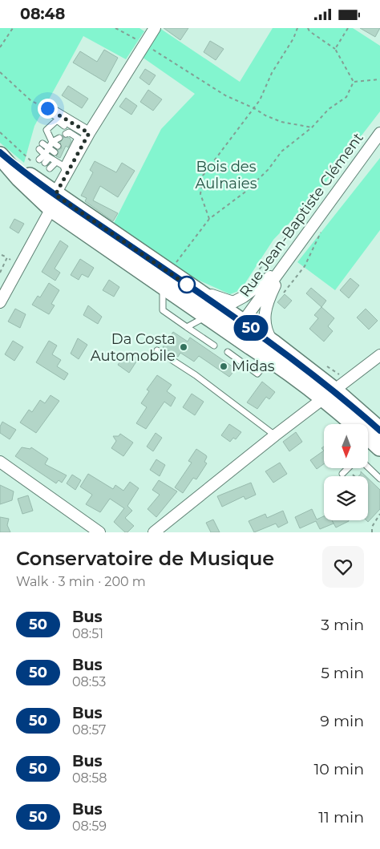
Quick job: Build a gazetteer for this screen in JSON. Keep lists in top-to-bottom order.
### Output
{
  "streets": {
    "street": ["Rue Jean-Baptiste Clément"]
  },
  "parks": ["Bois des Aulnaies"],
  "places": ["Da Costa Automobile", "Midas"],
  "lines": ["bus line 50"],
  "north": "bottom",
  "page": {
    "status": "08:48",
    "on_map": "50",
    "heading": ["Conservatoire de Musique", "Walk · 3 min · 200 m"],
    "list": [
      {
        "mark": "50",
        "name": "Bus",
        "note": "08:51",
        "value": "3 min"
      },
      {
        "mark": "50",
        "name": "Bus",
        "note": "08:53",
        "value": "5 min"
      },
      {
        "mark": "50",
        "name": "Bus",
        "note": "08:57",
        "value": "9 min"
      },
      {
        "mark": "50",
        "name": "Bus",
        "note": "08:58",
        "value": "10 min"
      },
      {
        "mark": "50",
        "name": "Bus",
        "note": "08:59",
        "value": "11 min"
      }
    ]
  }
}
